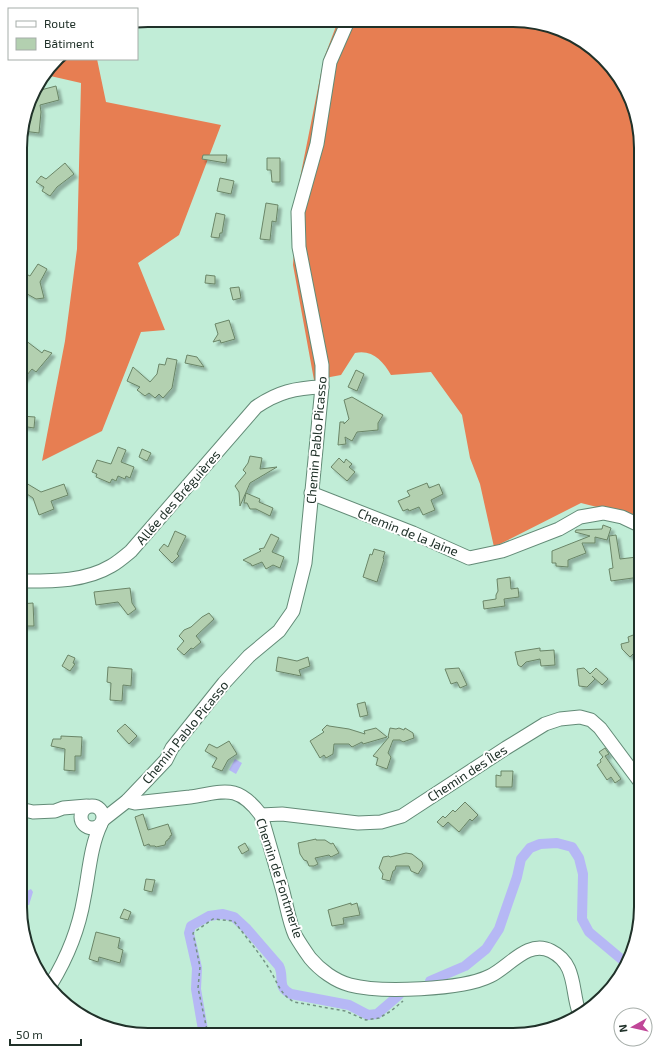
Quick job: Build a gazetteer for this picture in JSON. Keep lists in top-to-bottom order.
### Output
{
  "streets": {
    "street": [
      "Chemin Pablo Picasso",
      "Allée des Bréguières",
      "Chemin de la Jaine",
      "Chemin des Îles",
      "Chemin de Fontmerle"
    ]
  },
  "crossings": [
    ["Chemin Pablo Picasso", "Allée des Bréguières"],
    ["Chemin Pablo Picasso", "Chemin de la Jaine"],
    ["Chemin Pablo Picasso", "Chemin de Fontmerle"],
    ["Chemin des Îles", "Chemin de Fontmerle"]
  ],
  "legend": ["Route", "Bâtiment"],
  "scale_bar": "50 m",
  "north": "left"
}
